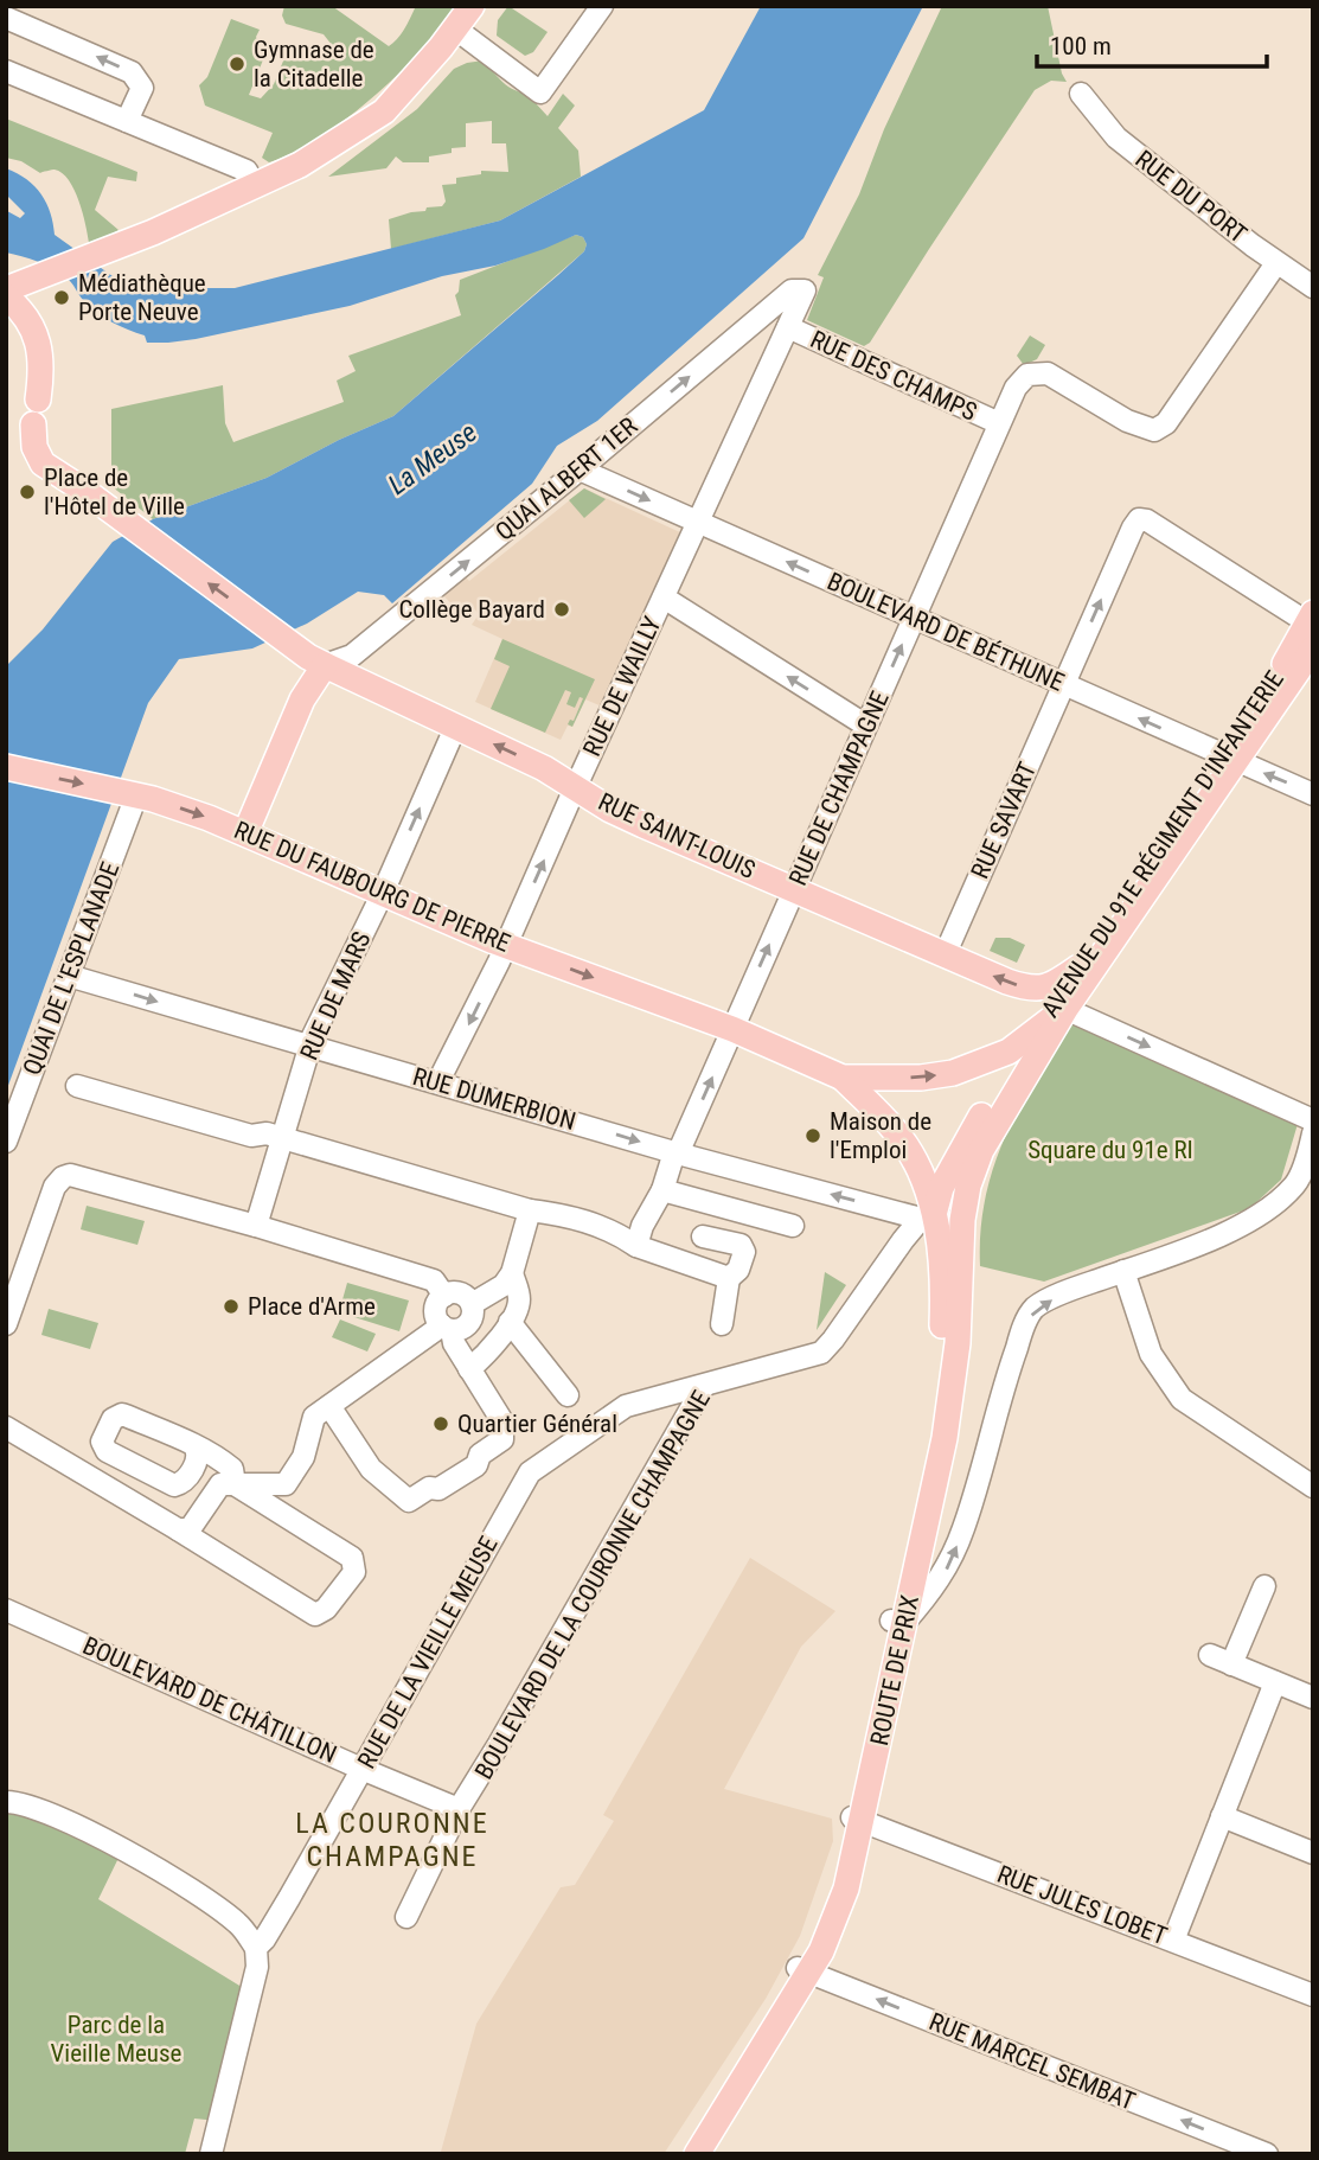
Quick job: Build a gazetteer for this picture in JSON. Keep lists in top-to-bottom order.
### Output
{
  "streets": {
    "main road": [
      "RUE SAINT-LOUIS",
      "AVENUE DU 91E RÉGIMENT D'INFANTERIE",
      "RUE DU FAUBOURG DE PIERRE",
      "ROUTE DE PRIX"
    ],
    "street": [
      "RUE DU PORT",
      "RUE DES CHAMPS",
      "QUAI ALBERT 1ER",
      "BOULEVARD DE BÉTHUNE",
      "RUE DE WAILLY",
      "RUE DE CHAMPAGNE",
      "RUE SAVART",
      "QUAI DE L'ESPLANADE",
      "RUE DE MARS",
      "RUE DUMERBION",
      "BOULEVARD DE LA COURONNE CHAMPAGNE",
      "RUE DE LA VIEILLE MEUSE",
      "BOULEVARD DE CHÂTILLON",
      "RUE JULES LOBET",
      "RUE MARCEL SEMBAT"
    ]
  },
  "crossings": [
    ["RUE DU PORT", "RUE DE CHAMPAGNE"],
    ["RUE DES CHAMPS", "RUE DE WAILLY"],
    ["RUE DES CHAMPS", "RUE DE CHAMPAGNE"],
    ["QUAI ALBERT 1ER", "BOULEVARD DE BÉTHUNE"],
    ["QUAI ALBERT 1ER", "RUE DE WAILLY"],
    ["QUAI ALBERT 1ER", "RUE SAINT-LOUIS"],
    ["BOULEVARD DE BÉTHUNE", "RUE DE WAILLY"],
    ["BOULEVARD DE BÉTHUNE", "RUE DE CHAMPAGNE"],
    ["BOULEVARD DE BÉTHUNE", "RUE SAVART"],
    ["BOULEVARD DE BÉTHUNE", "AVENUE DU 91E RÉGIMENT D'INFANTERIE"],
    ["RUE DE WAILLY", "RUE SAINT-LOUIS"],
    ["RUE DE WAILLY", "RUE DU FAUBOURG DE PIERRE"],
    ["RUE DE WAILLY", "RUE DUMERBION"],
    ["RUE DE CHAMPAGNE", "RUE SAINT-LOUIS"],
    ["RUE DE CHAMPAGNE", "AVENUE DU 91E RÉGIMENT D'INFANTERIE"],
    ["RUE DE CHAMPAGNE", "RUE DU FAUBOURG DE PIERRE"],
    ["RUE DE CHAMPAGNE", "RUE DUMERBION"],
    ["RUE SAVART", "RUE SAINT-LOUIS"],
    ["RUE SAVART", "AVENUE DU 91E RÉGIMENT D'INFANTERIE"],
    ["RUE SAINT-LOUIS", "AVENUE DU 91E RÉGIMENT D'INFANTERIE"],
    ["RUE SAINT-LOUIS", "RUE DE MARS"],
    ["AVENUE DU 91E RÉGIMENT D'INFANTERIE", "RUE DU FAUBOURG DE PIERRE"],
    ["AVENUE DU 91E RÉGIMENT D'INFANTERIE", "ROUTE DE PRIX"],
    ["RUE DU FAUBOURG DE PIERRE", "QUAI DE L'ESPLANADE"],
    ["RUE DU FAUBOURG DE PIERRE", "RUE DE MARS"],
    ["QUAI DE L'ESPLANADE", "RUE DUMERBION"],
    ["RUE DE MARS", "RUE DUMERBION"],
    ["RUE DUMERBION", "BOULEVARD DE LA COURONNE CHAMPAGNE"],
    ["RUE DUMERBION", "ROUTE DE PRIX"],
    ["BOULEVARD DE LA COURONNE CHAMPAGNE", "RUE DE LA VIEILLE MEUSE"],
    ["BOULEVARD DE LA COURONNE CHAMPAGNE", "ROUTE DE PRIX"],
    ["BOULEVARD DE LA COURONNE CHAMPAGNE", "BOULEVARD DE CHÂTILLON"],
    ["RUE DE LA VIEILLE MEUSE", "BOULEVARD DE CHÂTILLON"],
    ["ROUTE DE PRIX", "RUE JULES LOBET"],
    ["ROUTE DE PRIX", "RUE MARCEL SEMBAT"]
  ],
  "one_way": [
    "QUAI ALBERT 1ER",
    "RUE SAINT-LOUIS",
    "RUE DU FAUBOURG DE PIERRE",
    "RUE MARCEL SEMBAT"
  ],
  "districts": ["LA COURONNE CHAMPAGNE"],
  "water": ["La Meuse"],
  "parks": ["Square du 91e RI", "Parc de la Vieille Meuse"],
  "places": [
    "Gymnase de la Citadelle",
    "Médiathèque Porte Neuve",
    "Place de l'Hôtel de Ville",
    "Collège Bayard",
    "Maison de l'Emploi",
    "Place d'Arme",
    "Quartier Général"
  ],
  "scale_bar": "100 m"
}
